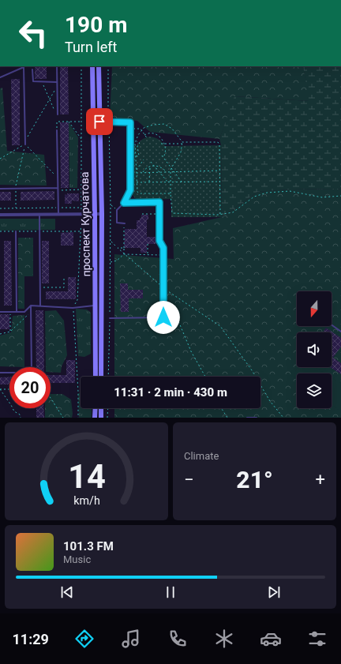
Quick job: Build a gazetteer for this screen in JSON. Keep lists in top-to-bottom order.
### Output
{
  "streets": {
    "main road": ["проспект Курчатова"]
  },
  "north": "bottom",
  "page": {
    "turn": ["190 m", "Turn left"],
    "limit": "20",
    "trip": "11:31 · 2 min · 430 m",
    "tile": "Climate",
    "heat": ["−", "21°", "+"],
    "song": ["101.3 FM", "Music"],
    "tabs": "11:29",
    "gauge": ["14", "km/h"]
  }
}
